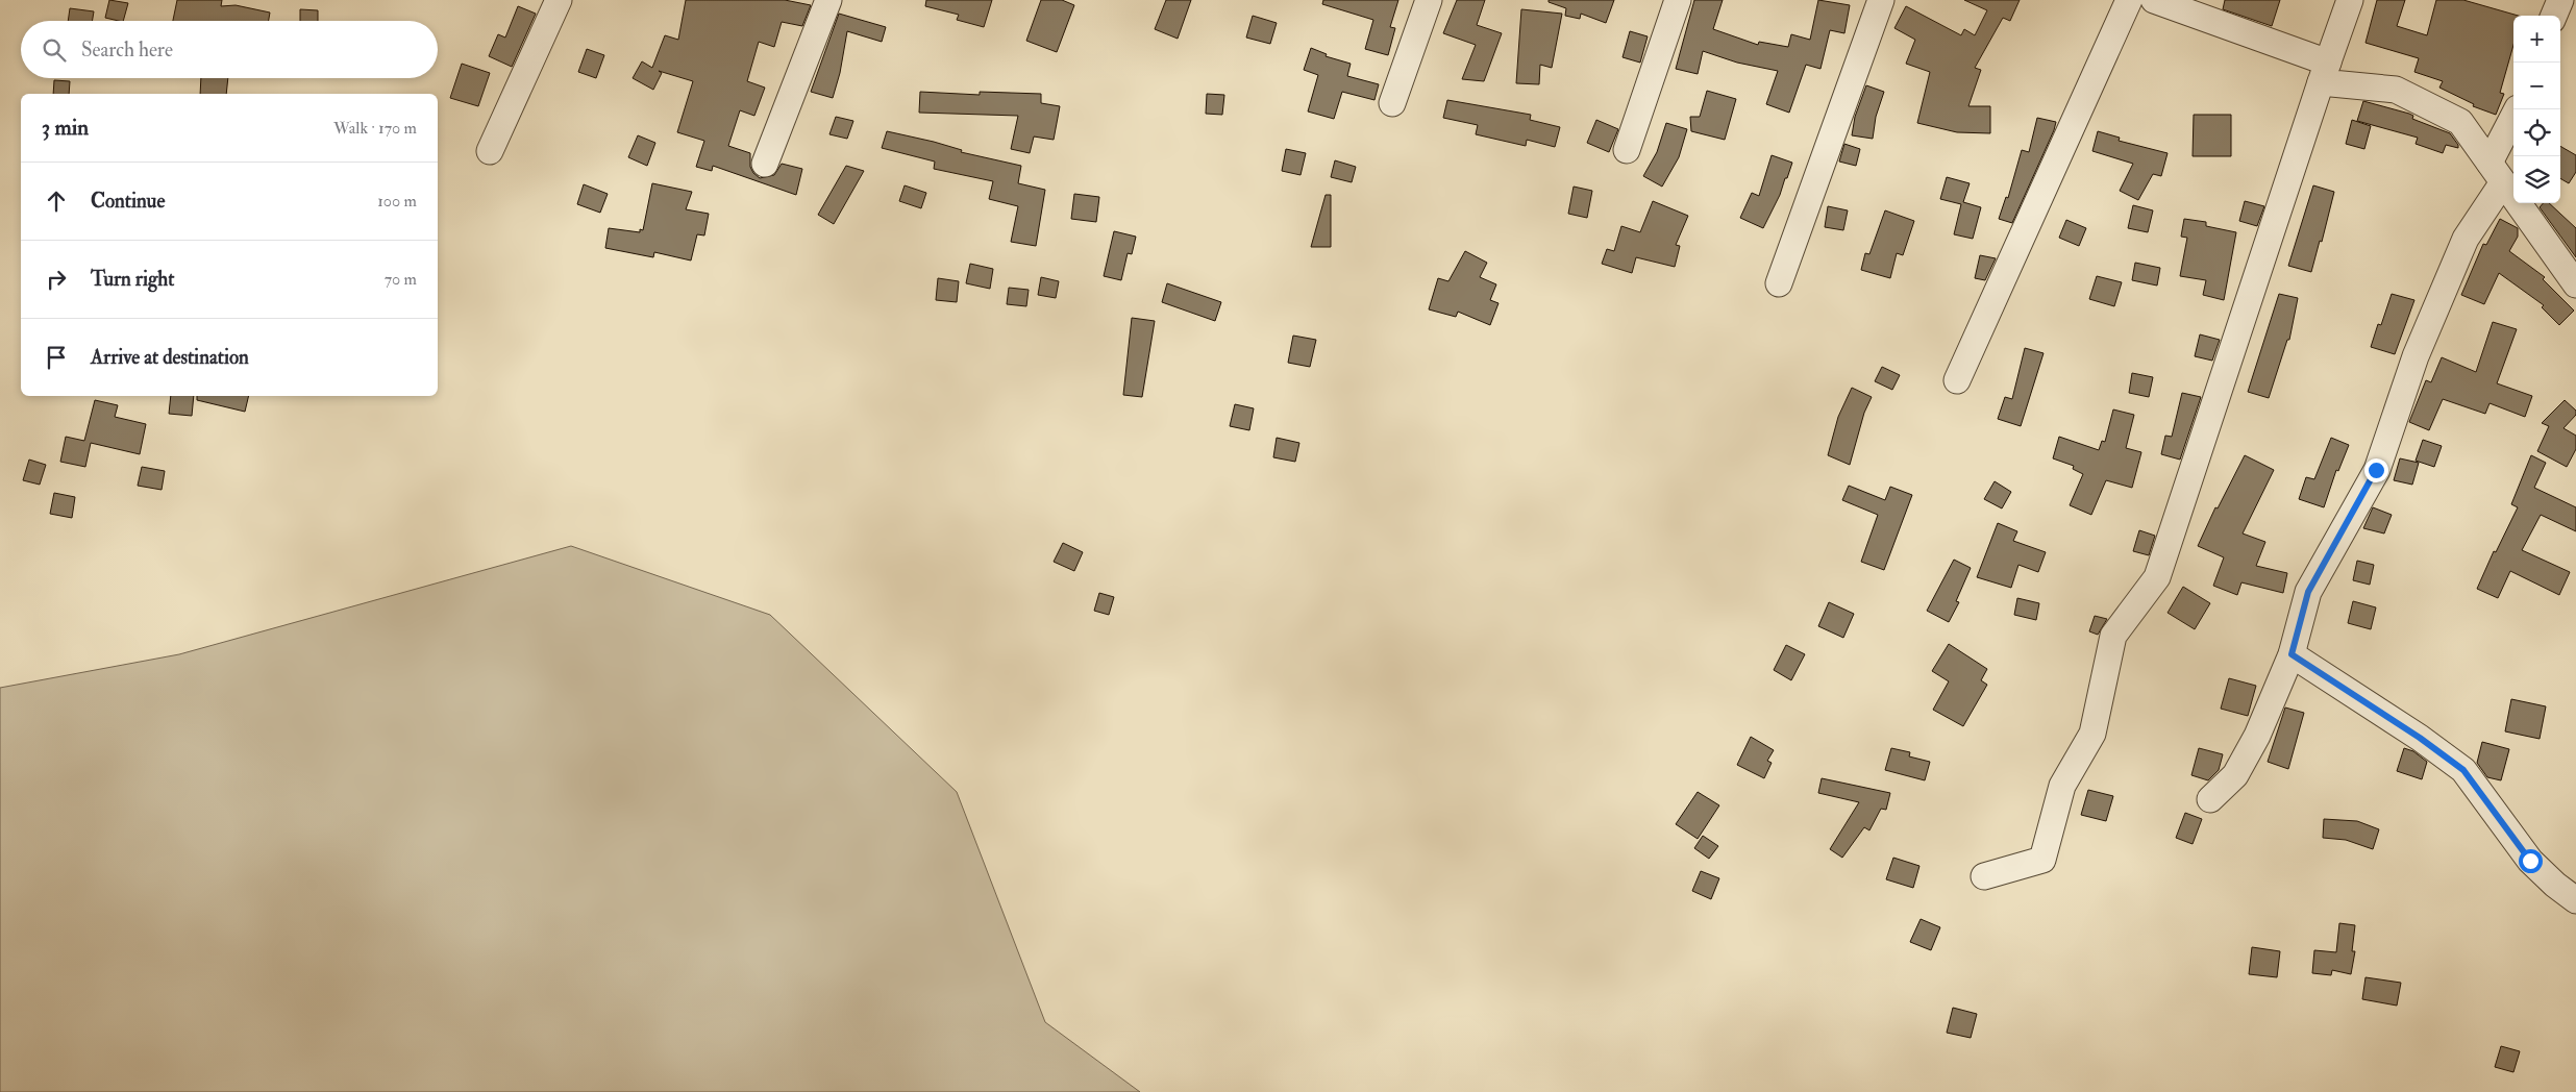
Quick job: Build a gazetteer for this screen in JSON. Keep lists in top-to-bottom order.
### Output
{
  "page": {
    "map_buttons": ["+", "−"],
    "search": "Search here",
    "heading": ["3 min", "Walk · 170 m"],
    "list": [
      ["Continue", "100 m"],
      ["Turn right", "70 m"],
      "Arrive at destination"
    ]
  }
}
